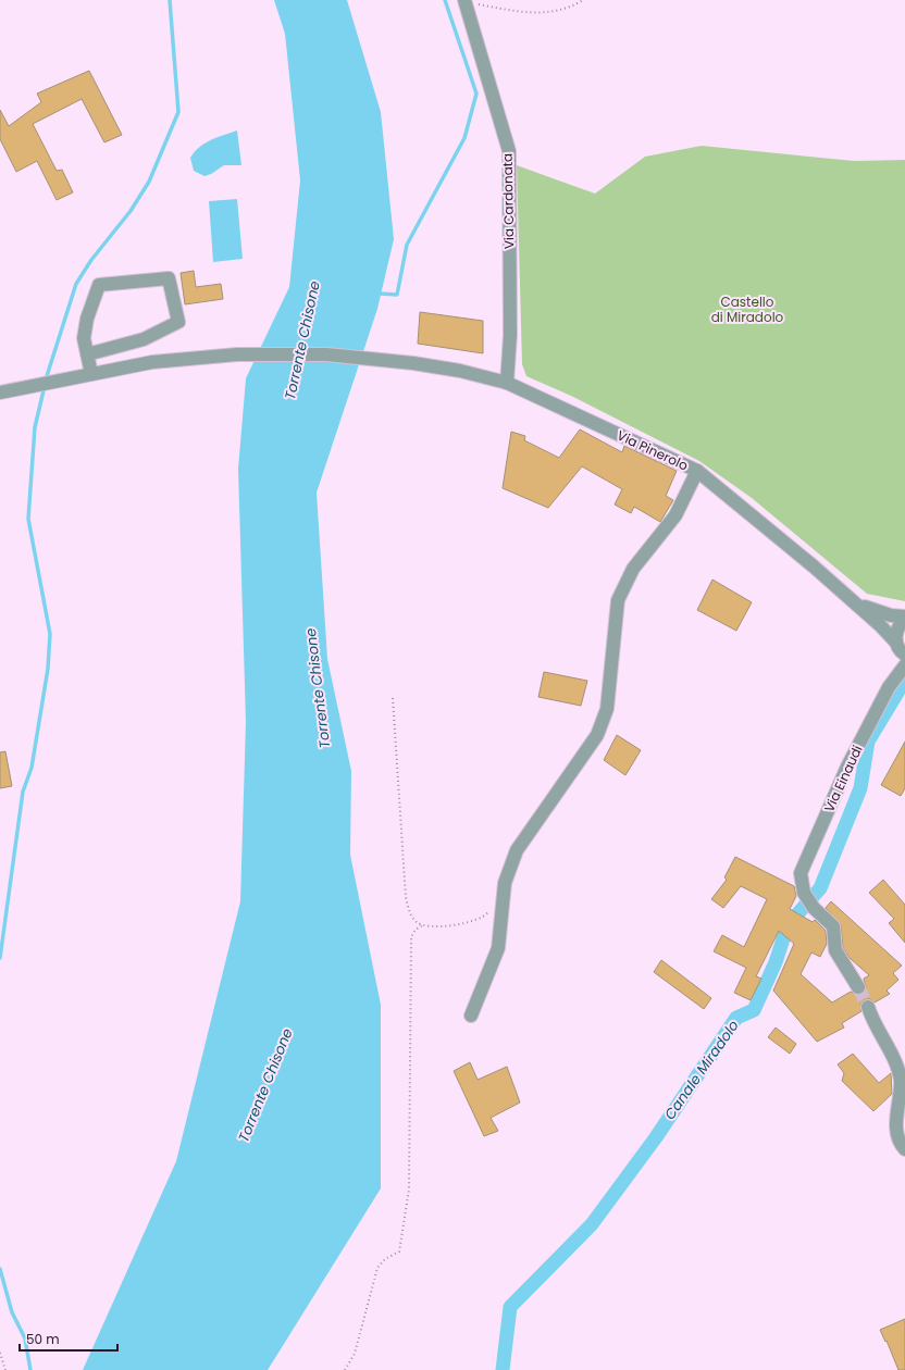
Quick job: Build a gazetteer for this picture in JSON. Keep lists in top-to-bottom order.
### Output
{
  "streets": {
    "street": ["Via Cardonata", "Via Pinerolo", "Via Einaudi"]
  },
  "crossings": [
    ["Via Cardonata", "Via Pinerolo"]
  ],
  "water": ["Torrente Chisone", "Canale Miradolo"],
  "parks": ["Castello di Miradolo"],
  "scale_bar": "50 m"
}
